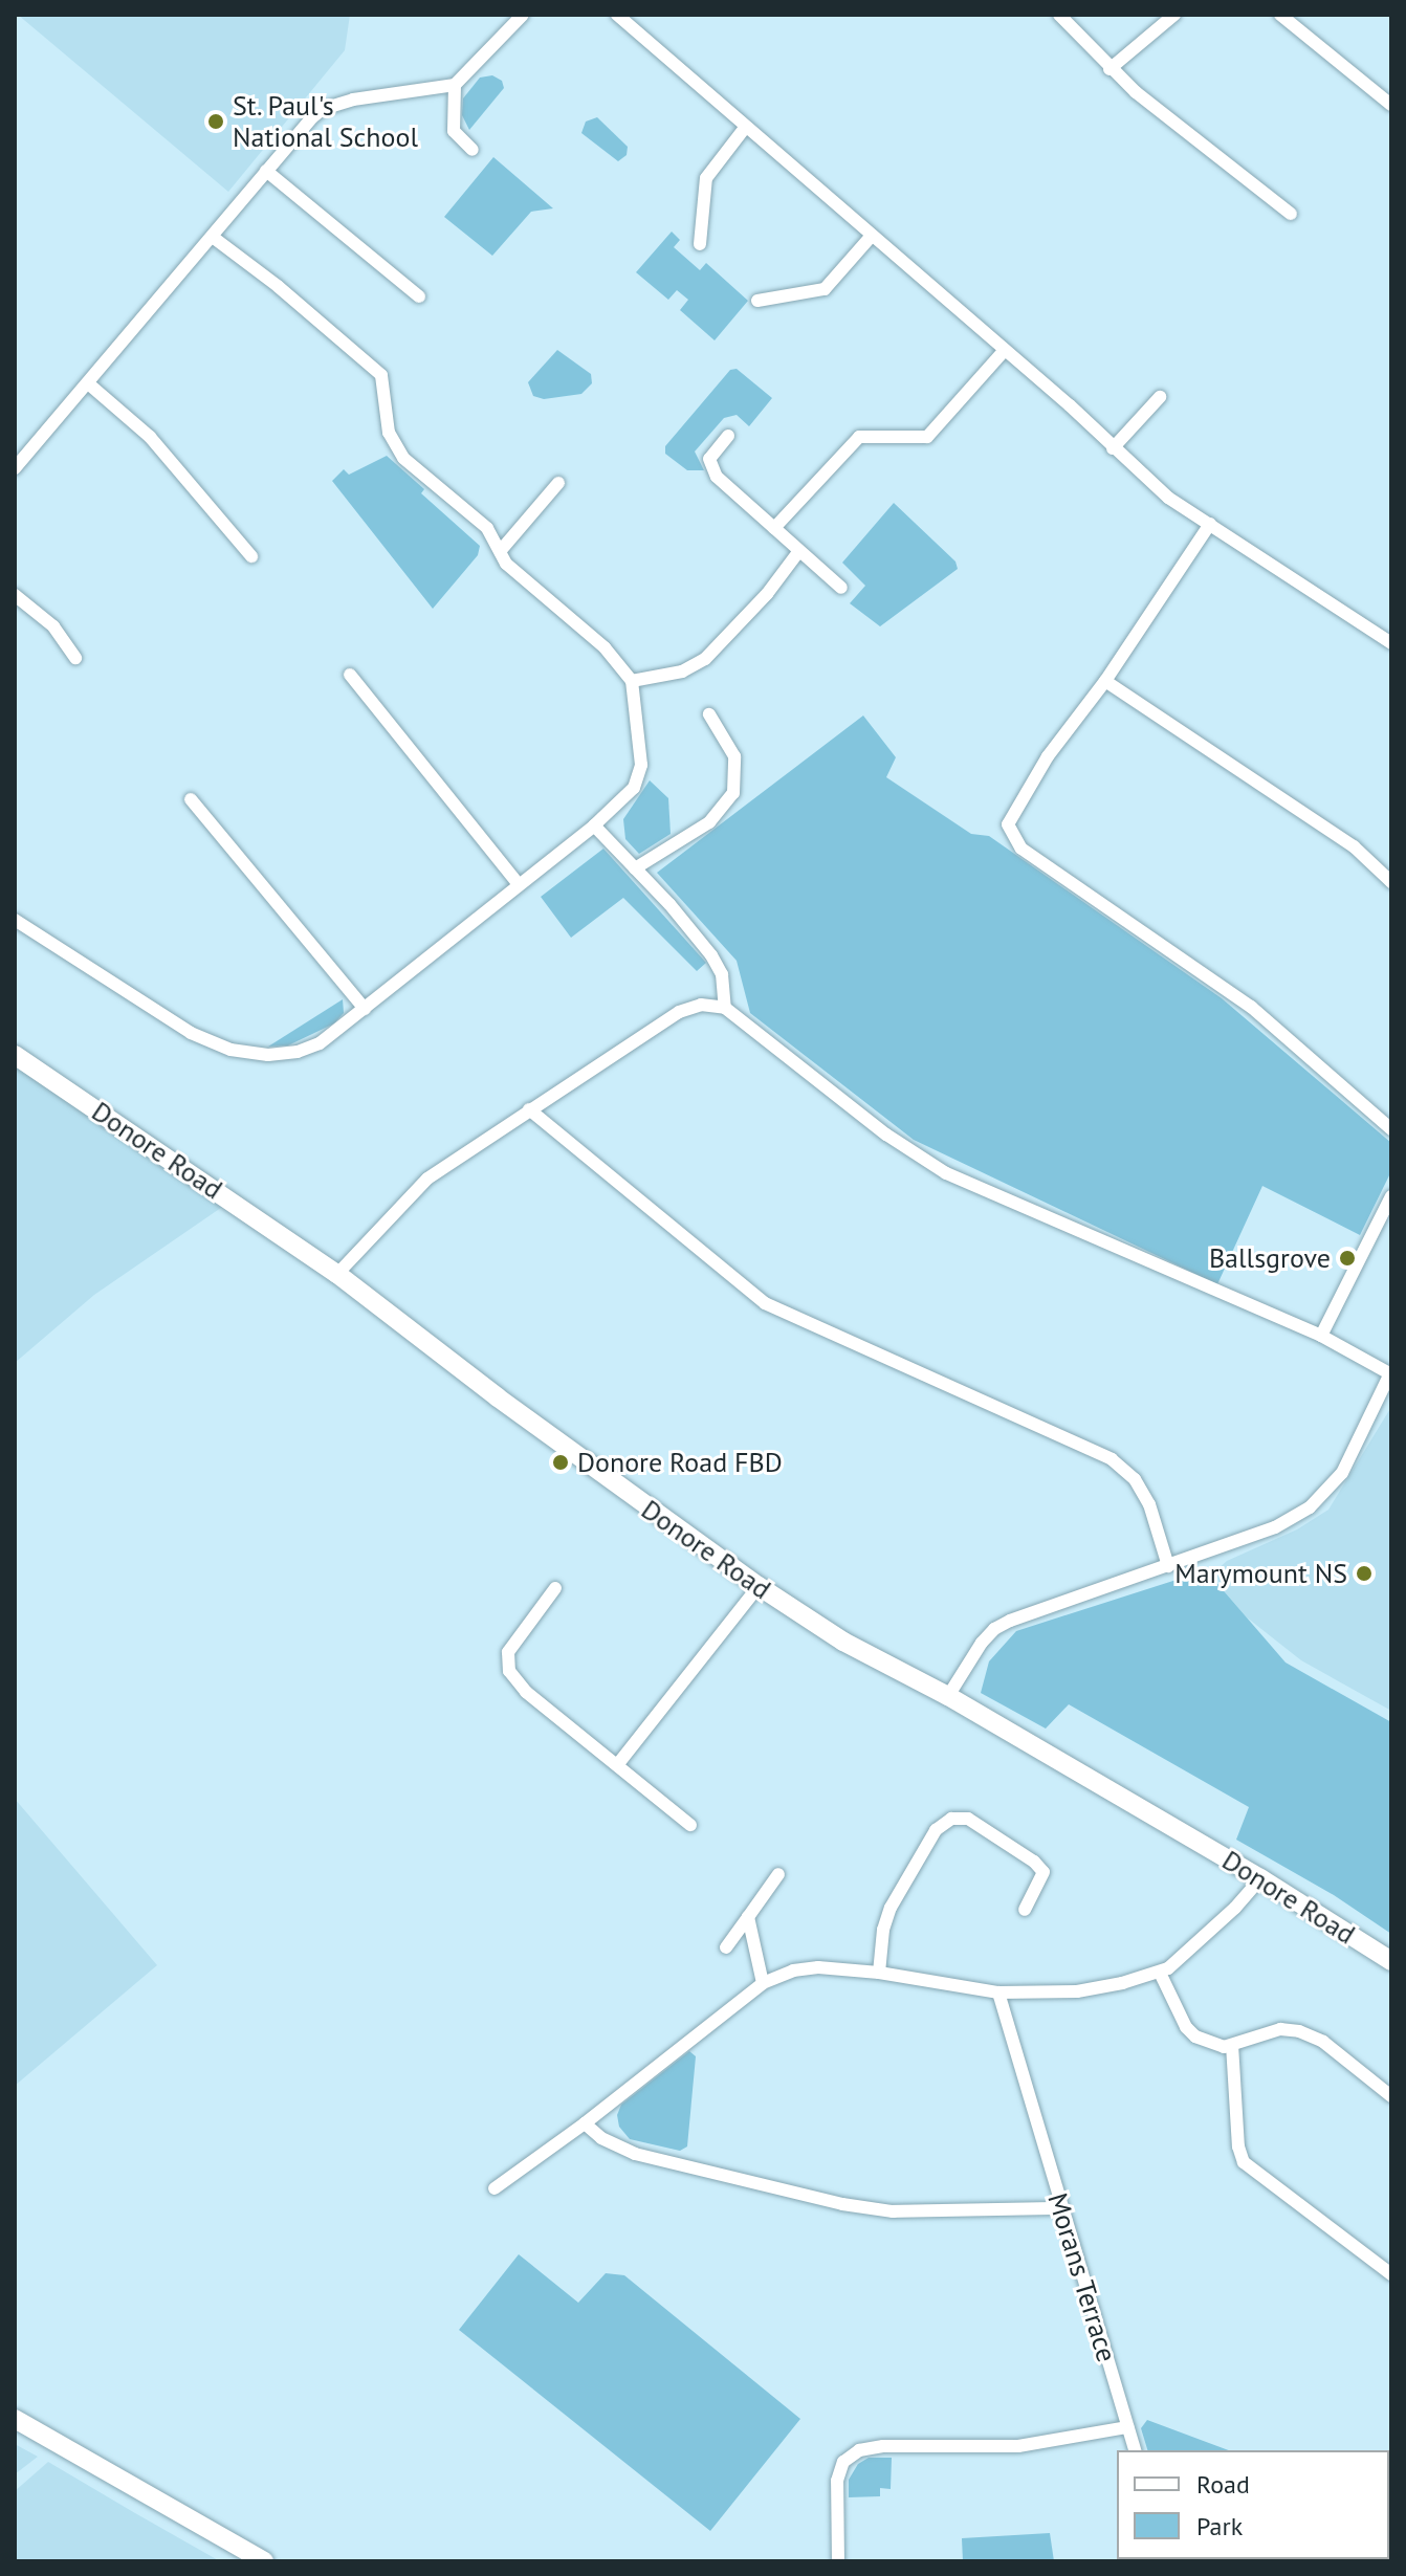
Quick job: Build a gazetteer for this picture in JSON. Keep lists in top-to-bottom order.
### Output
{
  "streets": {
    "street": ["Donore Road", "Morans Terrace"]
  },
  "places": [
    "St. Paul's National School",
    "Ballsgrove",
    "Donore Road FBD",
    "Marymount NS"
  ],
  "legend": ["Road", "Park"]
}
